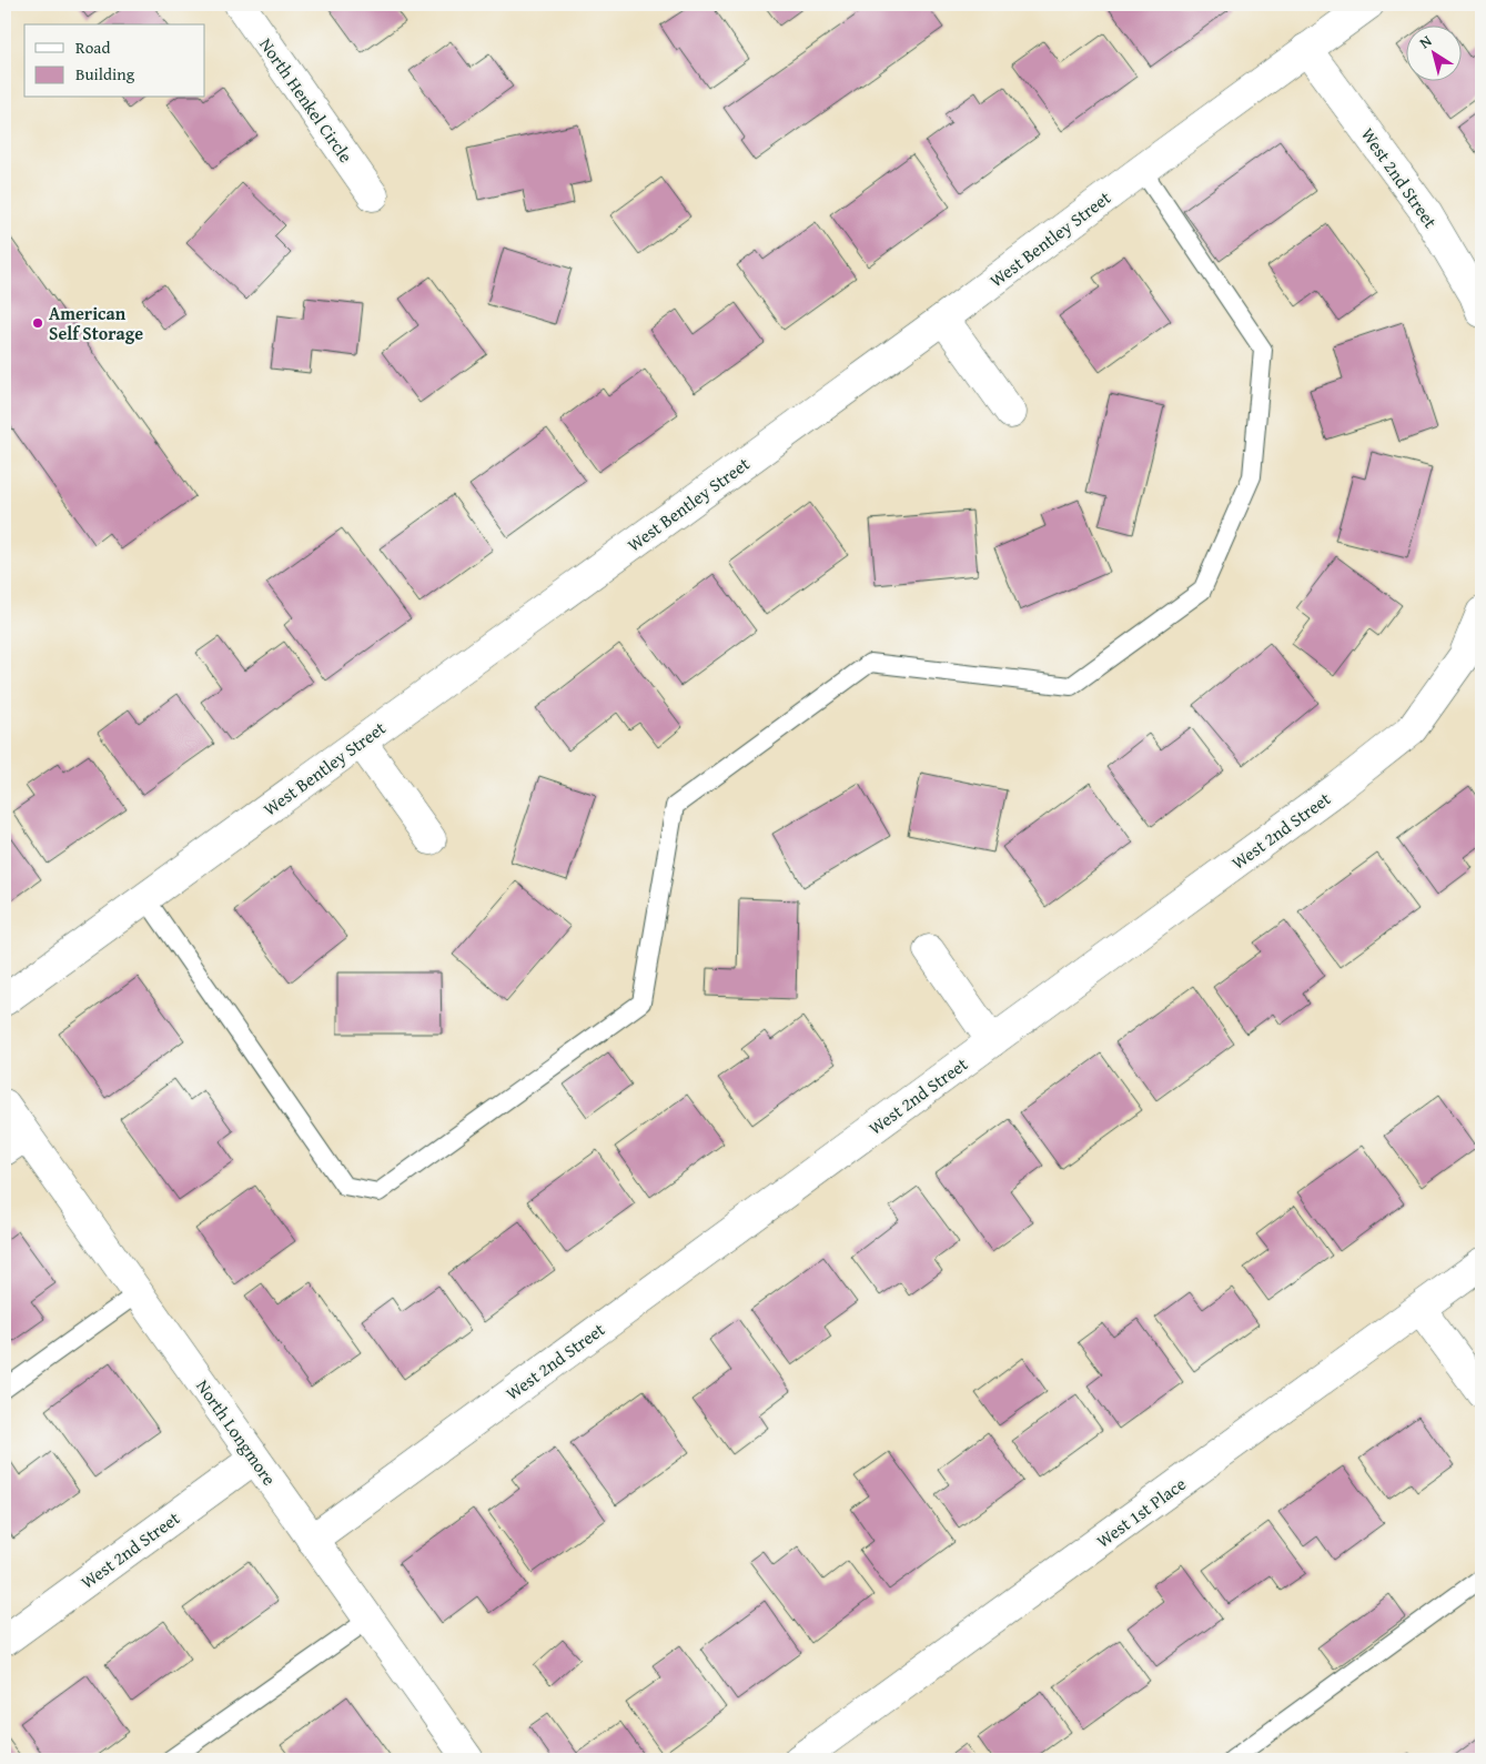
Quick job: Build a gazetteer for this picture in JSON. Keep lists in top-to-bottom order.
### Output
{
  "streets": {
    "street": [
      "North Henkel Circle",
      "West 2nd Street",
      "West Bentley Street",
      "North Longmore",
      "West 1st Place"
    ]
  },
  "crossings": [
    ["West 2nd Street", "West Bentley Street"],
    ["West 2nd Street", "North Longmore"]
  ],
  "places": ["American Self Storage"],
  "legend": ["Road", "Building"],
  "north": "top left"
}
